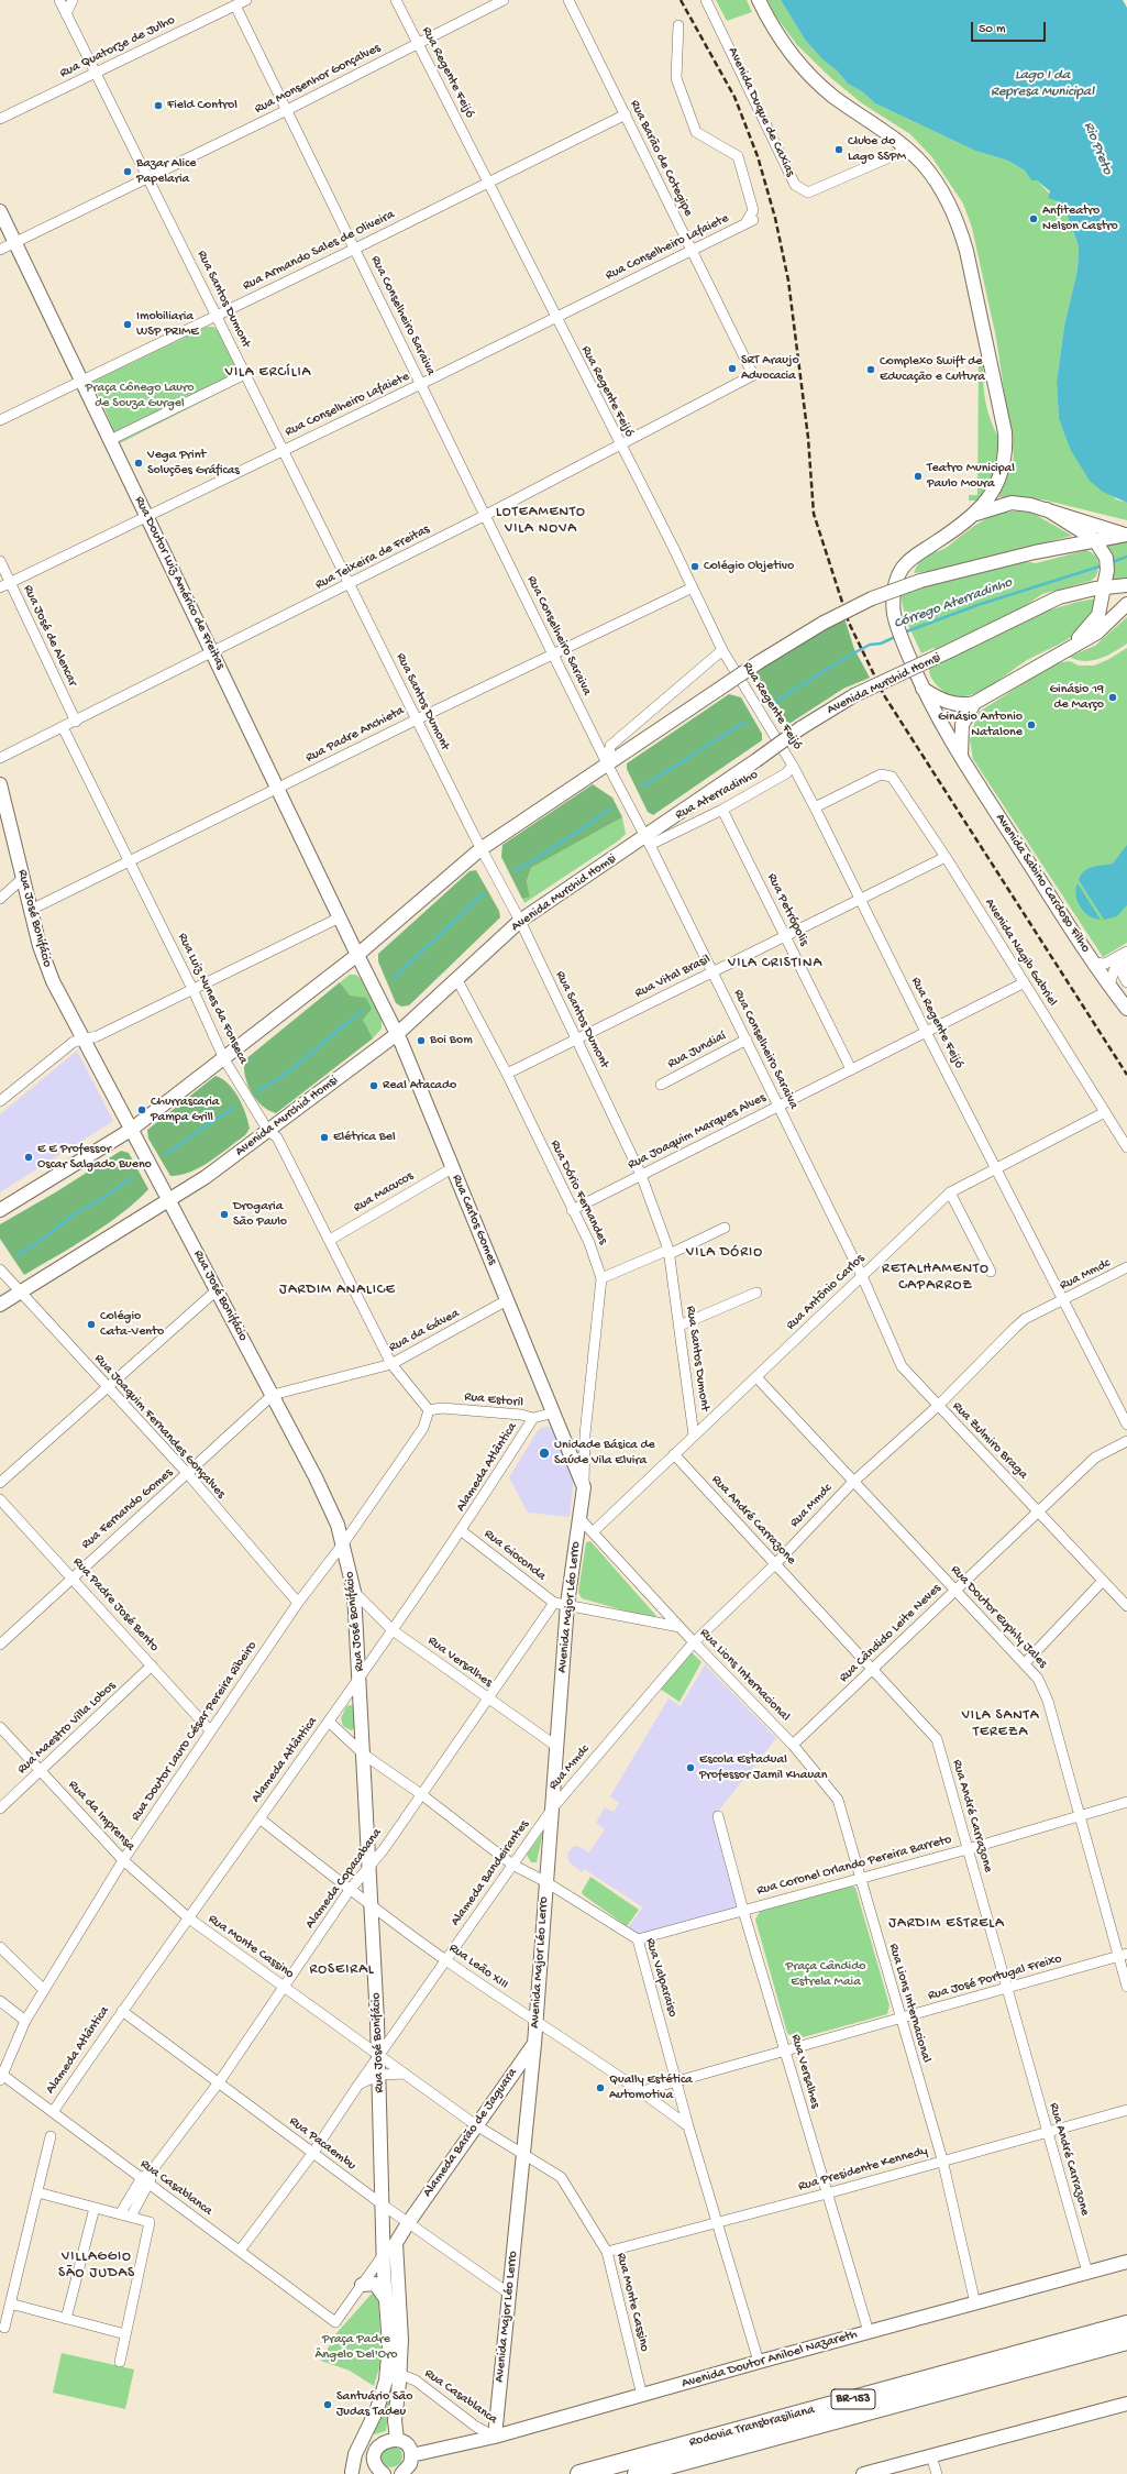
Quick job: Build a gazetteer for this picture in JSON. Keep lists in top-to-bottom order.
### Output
{
  "streets": {
    "highway": ["BR-153", "Rodovia Transbrasiliana"],
    "main road": [
      "Rua Doutor Luiz Américo de Freitas",
      "Avenida Murchid Homsi",
      "Avenida Sabino Cardoso Filho",
      "Rua José Bonifácio",
      "Rua Carlos Gomes",
      "Avenida Major Léo Lerro",
      "Alameda Barão de Jaguara",
      "Avenida Doutor Aniloel Nazareth"
    ],
    "street": [
      "Rua Quatorze de Julho",
      "Rua Regente Feijó",
      "Rua Monsenhor Gonçalves",
      "Avenida Duque de Caxias",
      "Rua Barão de Cotegipe",
      "Rua Conselheiro Lafaiete",
      "Rua Armando Sales de Oliveira",
      "Rua Santos Dumont",
      "Rua Conselheiro Saraiva",
      "Rua Teixeira de Freitas",
      "Rua José de Alencar",
      "Rua Padre Anchieta",
      "Rua Aterradinho",
      "Rua Petrópolis",
      "Avenida Nagib Gabriel",
      "Rua Vital Brasil",
      "Rua Luiz Nunes da Fonseca",
      "Rua Jundiaí",
      "Rua Joaquim Marques Alves",
      "Rua Macucos",
      "Rua Dório Fernandes",
      "Rua Mmdc",
      "Rua Antônio Carlos",
      "Rua da Gávea",
      "Rua Estoril",
      "Rua Joaquim Fernandes Gonçalves",
      "Rua Zulmiro Braga",
      "Alameda Atlântica",
      "Rua Fernando Gomes",
      "Rua André Carrazone",
      "Rua Gioconda",
      "Rua Padre José Bento",
      "Rua Doutor Euphly Jales",
      "Rua Cândido Leite Neves",
      "Rua Versalhes",
      "Rua Lions Internacional",
      "Rua Maestro Villa Lobos",
      "Rua Doutor Lauro César Pereira Ribeiro",
      "Rua da Imprensa",
      "Rua Coronel Orlando Pereira Barreto",
      "Alameda Bandeirantes",
      "Alameda Copacabana",
      "Rua Monte Cassino",
      "Rua Leão XIII",
      "Rua Valparaiso",
      "Rua José Portugal Freixo",
      "Rua Pacaembu",
      "Rua Presidente Kennedy",
      "Rua Casablanca"
    ]
  },
  "crossings": [
    ["Rua Quatorze de Julho", "Rua Santos Dumont"],
    ["Rua Quatorze de Julho", "Rua Conselheiro Saraiva"],
    ["Rua Regente Feijó", "Rua Monsenhor Gonçalves"],
    ["Rua Regente Feijó", "Rua Conselheiro Lafaiete"],
    ["Rua Regente Feijó", "Rua Armando Sales de Oliveira"],
    ["Rua Regente Feijó", "Rua Teixeira de Freitas"],
    ["Rua Regente Feijó", "Rua Padre Anchieta"],
    ["Rua Regente Feijó", "Rua Aterradinho"],
    ["Rua Regente Feijó", "Avenida Nagib Gabriel"],
    ["Rua Regente Feijó", "Rua Vital Brasil"],
    ["Rua Regente Feijó", "Rua Joaquim Marques Alves"],
    ["Rua Regente Feijó", "Rua Mmdc"],
    ["Rua Regente Feijó", "Rua Antônio Carlos"],
    ["Rua Monsenhor Gonçalves", "Rua Santos Dumont"],
    ["Rua Monsenhor Gonçalves", "Rua Conselheiro Saraiva"],
    ["Rua Monsenhor Gonçalves", "Rua Doutor Luiz Américo de Freitas"],
    ["Rua Barão de Cotegipe", "Rua Conselheiro Lafaiete"],
    ["Rua Barão de Cotegipe", "Rua Armando Sales de Oliveira"],
    ["Rua Barão de Cotegipe", "Rua Teixeira de Freitas"],
    ["Rua Conselheiro Lafaiete", "Rua Santos Dumont"],
    ["Rua Conselheiro Lafaiete", "Rua Conselheiro Saraiva"],
    ["Rua Conselheiro Lafaiete", "Rua Doutor Luiz Américo de Freitas"],
    ["Rua Conselheiro Lafaiete", "Rua José de Alencar"],
    ["Rua Armando Sales de Oliveira", "Rua Santos Dumont"],
    ["Rua Armando Sales de Oliveira", "Rua Conselheiro Saraiva"],
    ["Rua Armando Sales de Oliveira", "Rua Doutor Luiz Américo de Freitas"],
    ["Rua Santos Dumont", "Rua Teixeira de Freitas"],
    ["Rua Santos Dumont", "Avenida Murchid Homsi"],
    ["Rua Santos Dumont", "Rua Padre Anchieta"],
    ["Rua Santos Dumont", "Rua Vital Brasil"],
    ["Rua Santos Dumont", "Rua Joaquim Marques Alves"],
    ["Rua Santos Dumont", "Rua Antônio Carlos"],
    ["Rua Conselheiro Saraiva", "Rua Teixeira de Freitas"],
    ["Rua Conselheiro Saraiva", "Avenida Murchid Homsi"],
    ["Rua Conselheiro Saraiva", "Rua Padre Anchieta"],
    ["Rua Conselheiro Saraiva", "Rua Aterradinho"],
    ["Rua Conselheiro Saraiva", "Rua Vital Brasil"],
    ["Rua Conselheiro Saraiva", "Rua Jundiaí"],
    ["Rua Conselheiro Saraiva", "Rua Joaquim Marques Alves"],
    ["Rua Conselheiro Saraiva", "Rua Antônio Carlos"],
    ["Rua Conselheiro Saraiva", "Rua Zulmiro Braga"],
    ["Rua Teixeira de Freitas", "Rua Doutor Luiz Américo de Freitas"],
    ["Rua Teixeira de Freitas", "Rua José de Alencar"],
    ["Rua Teixeira de Freitas", "Rua Luiz Nunes da Fonseca"],
    ["Rua Doutor Luiz Américo de Freitas", "Rua Padre Anchieta"],
    ["Rua Doutor Luiz Américo de Freitas", "Rua Carlos Gomes"],
    ["Avenida Murchid Homsi", "Rua Aterradinho"],
    ["Avenida Murchid Homsi", "Rua José Bonifácio"],
    ["Avenida Murchid Homsi", "Rua Luiz Nunes da Fonseca"],
    ["Avenida Murchid Homsi", "Rua Dório Fernandes"],
    ["Avenida Murchid Homsi", "Rua Carlos Gomes"],
    ["Avenida Murchid Homsi", "Rua Joaquim Fernandes Gonçalves"],
    ["Rua Padre Anchieta", "Rua José Bonifácio"],
    ["Rua Padre Anchieta", "Rua Luiz Nunes da Fonseca"],
    ["Rua Aterradinho", "Rua Petrópolis"],
    ["Rua Petrópolis", "Rua Vital Brasil"],
    ["Rua Petrópolis", "Rua Joaquim Marques Alves"],
    ["Rua José Bonifácio", "Rua da Gávea"],
    ["Rua José Bonifácio", "Alameda Atlântica"],
    ["Rua José Bonifácio", "Rua Fernando Gomes"],
    ["Rua José Bonifácio", "Rua Versalhes"],
    ["Rua José Bonifácio", "Rua Doutor Lauro César Pereira Ribeiro"],
    ["Rua José Bonifácio", "Alameda Bandeirantes"],
    ["Rua José Bonifácio", "Alameda Copacabana"],
    ["Rua José Bonifácio", "Rua Monte Cassino"],
    ["Rua José Bonifácio", "Rua Leão XIII"],
    ["Rua José Bonifácio", "Rua Valparaiso"],
    ["Rua José Bonifácio", "Rua Pacaembu"],
    ["Avenida Nagib Gabriel", "Rua Vital Brasil"],
    ["Avenida Nagib Gabriel", "Rua Joaquim Marques Alves"],
    ["Avenida Nagib Gabriel", "Rua Antônio Carlos"],
    ["Rua Vital Brasil", "Rua Dório Fernandes"],
    ["Rua Luiz Nunes da Fonseca", "Rua Macucos"],
    ["Rua Luiz Nunes da Fonseca", "Rua da Gávea"],
    ["Rua Luiz Nunes da Fonseca", "Rua Estoril"],
    ["Rua Luiz Nunes da Fonseca", "Rua Doutor Lauro César Pereira Ribeiro"],
    ["Rua Joaquim Marques Alves", "Rua Dório Fernandes"],
    ["Rua Macucos", "Rua Carlos Gomes"],
    ["Rua Dório Fernandes", "Rua Carlos Gomes"],
    ["Rua Dório Fernandes", "Avenida Major Léo Lerro"],
    ["Rua Carlos Gomes", "Rua da Gávea"],
    ["Rua Carlos Gomes", "Rua Estoril"],
    ["Rua Carlos Gomes", "Avenida Major Léo Lerro"],
    ["Rua Mmdc", "Rua Zulmiro Braga"],
    ["Rua Mmdc", "Rua André Carrazone"],
    ["Rua Mmdc", "Avenida Major Léo Lerro"],
    ["Rua Mmdc", "Rua Doutor Euphly Jales"],
    ["Rua Mmdc", "Rua Lions Internacional"],
    ["Rua Mmdc", "Alameda Bandeirantes"],
    ["Rua Antônio Carlos", "Rua Zulmiro Braga"],
    ["Rua Antônio Carlos", "Rua André Carrazone"],
    ["Rua Antônio Carlos", "Rua Doutor Euphly Jales"],
    ["Rua Antônio Carlos", "Rua Lions Internacional"],
    ["Rua da Gávea", "Rua Fernando Gomes"],
    ["Rua Estoril", "Alameda Atlântica"],
    ["Rua Estoril", "Rua Doutor Lauro César Pereira Ribeiro"],
    ["Rua Joaquim Fernandes Gonçalves", "Rua Fernando Gomes"],
    ["Rua Joaquim Fernandes Gonçalves", "Rua Doutor Lauro César Pereira Ribeiro"],
    ["Rua Zulmiro Braga", "Rua Cândido Leite Neves"],
    ["Alameda Atlântica", "Rua Gioconda"],
    ["Alameda Atlântica", "Rua Versalhes"],
    ["Alameda Atlântica", "Rua da Imprensa"],
    ["Alameda Atlântica", "Rua Monte Cassino"],
    ["Alameda Atlântica", "Rua Leão XIII"],
    ["Alameda Atlântica", "Rua Valparaiso"],
    ["Alameda Atlântica", "Rua Pacaembu"],
    ["Alameda Atlântica", "Rua Casablanca"],
    ["Rua Fernando Gomes", "Rua Padre José Bento"],
    ["Rua André Carrazone", "Rua Cândido Leite Neves"],
    ["Rua André Carrazone", "Rua Coronel Orlando Pereira Barreto"],
    ["Rua André Carrazone", "Rua José Portugal Freixo"],
    ["Rua André Carrazone", "Rua Presidente Kennedy"],
    ["Rua André Carrazone", "Avenida Doutor Aniloel Nazareth"],
    ["Rua Gioconda", "Avenida Major Léo Lerro"],
    ["Rua Gioconda", "Rua Lions Internacional"],
    ["Rua Gioconda", "Alameda Copacabana"],
    ["Rua Padre José Bento", "Rua Maestro Villa Lobos"],
    ["Rua Padre José Bento", "Rua Doutor Lauro César Pereira Ribeiro"],
    ["Avenida Major Léo Lerro", "Rua Versalhes"],
    ["Avenida Major Léo Lerro", "Rua Lions Internacional"],
    ["Avenida Major Léo Lerro", "Alameda Bandeirantes"],
    ["Avenida Major Léo Lerro", "Alameda Copacabana"],
    ["Avenida Major Léo Lerro", "Rua Monte Cassino"],
    ["Avenida Major Léo Lerro", "Rua Leão XIII"],
    ["Avenida Major Léo Lerro", "Rua Valparaiso"],
    ["Avenida Major Léo Lerro", "Alameda Barão de Jaguara"],
    ["Avenida Major Léo Lerro", "Rua Pacaembu"],
    ["Avenida Major Léo Lerro", "Rua Casablanca"],
    ["Avenida Major Léo Lerro", "Avenida Doutor Aniloel Nazareth"],
    ["Rua Doutor Euphly Jales", "Rua Cândido Leite Neves"],
    ["Rua Doutor Euphly Jales", "Rua Coronel Orlando Pereira Barreto"],
    ["Rua Doutor Euphly Jales", "Rua José Portugal Freixo"],
    ["Rua Cândido Leite Neves", "Rua Lions Internacional"],
    ["Rua Versalhes", "Rua Coronel Orlando Pereira Barreto"],
    ["Rua Versalhes", "Alameda Copacabana"],
    ["Rua Versalhes", "Rua José Portugal Freixo"],
    ["Rua Versalhes", "Rua Presidente Kennedy"],
    ["Rua Versalhes", "Avenida Doutor Aniloel Nazareth"],
    ["Rua Lions Internacional", "Rua Coronel Orlando Pereira Barreto"],
    ["Rua Lions Internacional", "Rua José Portugal Freixo"],
    ["Rua Lions Internacional", "Rua Presidente Kennedy"],
    ["Rua Lions Internacional", "Avenida Doutor Aniloel Nazareth"],
    ["Rua Maestro Villa Lobos", "Rua da Imprensa"],
    ["Rua Doutor Lauro César Pereira Ribeiro", "Rua da Imprensa"],
    ["Rua Doutor Lauro César Pereira Ribeiro", "Rua Casablanca"],
    ["Rua da Imprensa", "Rua Monte Cassino"],
    ["Rua Coronel Orlando Pereira Barreto", "Rua Valparaiso"],
    ["Alameda Bandeirantes", "Rua Monte Cassino"],
    ["Alameda Bandeirantes", "Rua Leão XIII"],
    ["Alameda Bandeirantes", "Rua Valparaiso"],
    ["Alameda Bandeirantes", "Rua Pacaembu"],
    ["Alameda Bandeirantes", "Rua Casablanca"],
    ["Alameda Copacabana", "Rua Monte Cassino"],
    ["Alameda Copacabana", "Rua Leão XIII"],
    ["Alameda Copacabana", "Rua Valparaiso"],
    ["Alameda Copacabana", "Rua Pacaembu"],
    ["Alameda Copacabana", "Rua Casablanca"],
    ["Rua Monte Cassino", "Alameda Barão de Jaguara"],
    ["Rua Monte Cassino", "Rua Presidente Kennedy"],
    ["Rua Monte Cassino", "Avenida Doutor Aniloel Nazareth"],
    ["Rua Leão XIII", "Rua Valparaiso"],
    ["Rua Leão XIII", "Rua José Portugal Freixo"],
    ["Rua Valparaiso", "Rua José Portugal Freixo"],
    ["Rua Valparaiso", "Rua Presidente Kennedy"],
    ["Rua Valparaiso", "Avenida Doutor Aniloel Nazareth"],
    ["Alameda Barão de Jaguara", "Rua Pacaembu"],
    ["Rua Casablanca", "Avenida Doutor Aniloel Nazareth"]
  ],
  "districts": [
    "VILA ERCÍLIA",
    "LOTEAMENTO VILA NOVA",
    "VILA CRISTINA",
    "VILA DÓRIO",
    "RETALHAMENTO CAPARROZ",
    "JARDIM ANALICE",
    "VILA SANTA TEREZA",
    "JARDIM ESTRELA",
    "ROSEIRAL",
    "VILLAGGIO SÃO JUDAS"
  ],
  "water": ["Lago I da Represa Municipal", "Rio Preto", "Córrego Aterradinho"],
  "parks": ["Praça Cônego Lauro de Souza Gurgel", "Praça Cândido Estrela Maia", "Praça Padre Ângelo Del'Oro"],
  "places": [
    "Field Control",
    "Clube do Lago SSPM",
    "Bazar Alice Papelaria",
    "Anfiteatro Nelson Castro",
    "Imobiliaria WSP PRIME",
    "SRT Araujo Advocacia",
    "Complexo Swift de Educação e Cultura",
    "Vega Print Soluções Gráficas",
    "Teatro Municipal Paulo Moura",
    "Colégio Objetivo",
    "Ginásio 19 de Março",
    "Ginásio Antonio Natalone",
    "Boi Bom",
    "Real Atacado",
    "Churrascaria Pampa Grill",
    "Elétrica Bel",
    "E E Professor Oscar Salgado Bueno",
    "Drogaria São Paulo",
    "Colégio Cata-Vento",
    "Unidade Básica de Saúde Vila Elvira",
    "Escola Estadual Professor Jamil Khauan",
    "Qually Estética Automotiva",
    "Santuário São Judas Tadeu"
  ],
  "scale_bar": "50 m"
}
